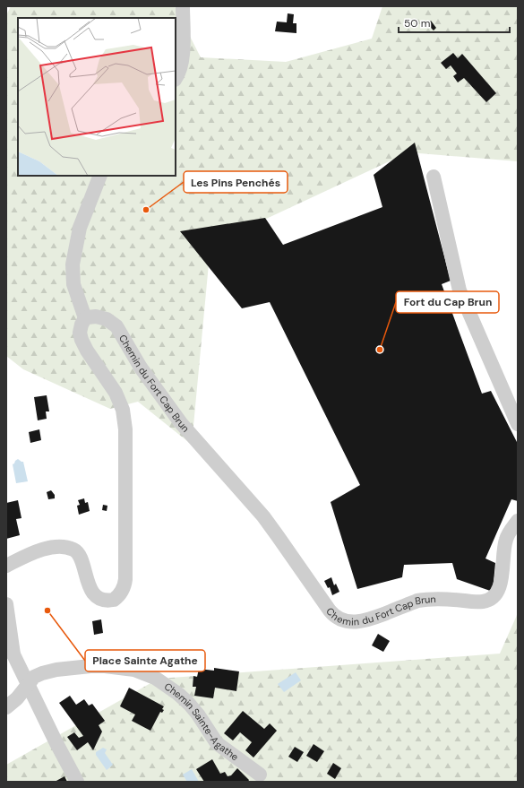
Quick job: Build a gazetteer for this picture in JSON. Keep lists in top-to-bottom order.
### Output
{
  "streets": {
    "street": ["Chemin du Fort Cap Brun", "Chemin Sainte-Agathe"]
  },
  "places": ["Les Pins Penchés", "Fort du Cap Brun", "Place Sainte Agathe"],
  "scale_bar": "50 m"
}
